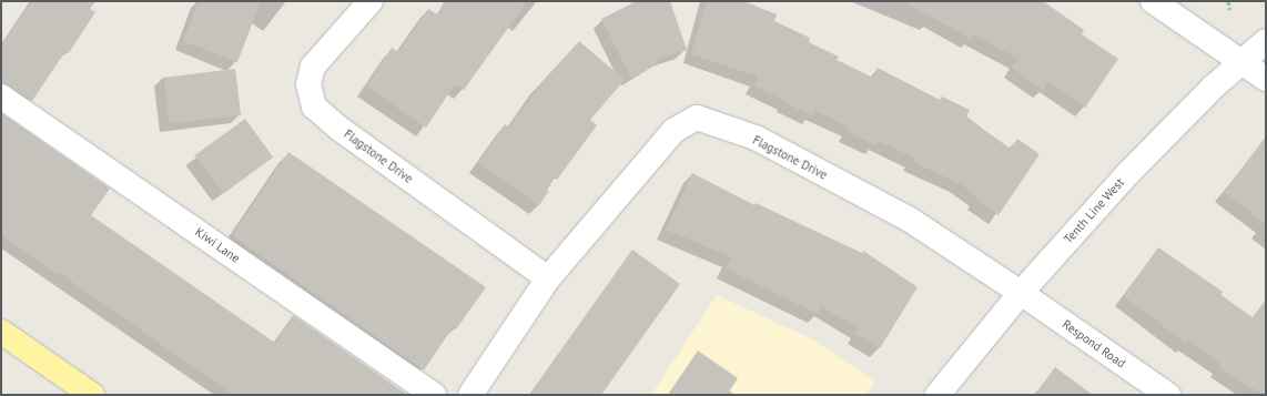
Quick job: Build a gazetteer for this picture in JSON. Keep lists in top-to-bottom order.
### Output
{
  "streets": {
    "street": [
      "Flagstone Drive",
      "Tenth Line West",
      "Kiwi Lane",
      "Respond Road"
    ]
  },
  "crossings": [
    ["Flagstone Drive", "Tenth Line West"],
    ["Flagstone Drive", "Respond Road"],
    ["Tenth Line West", "Respond Road"]
  ]
}
